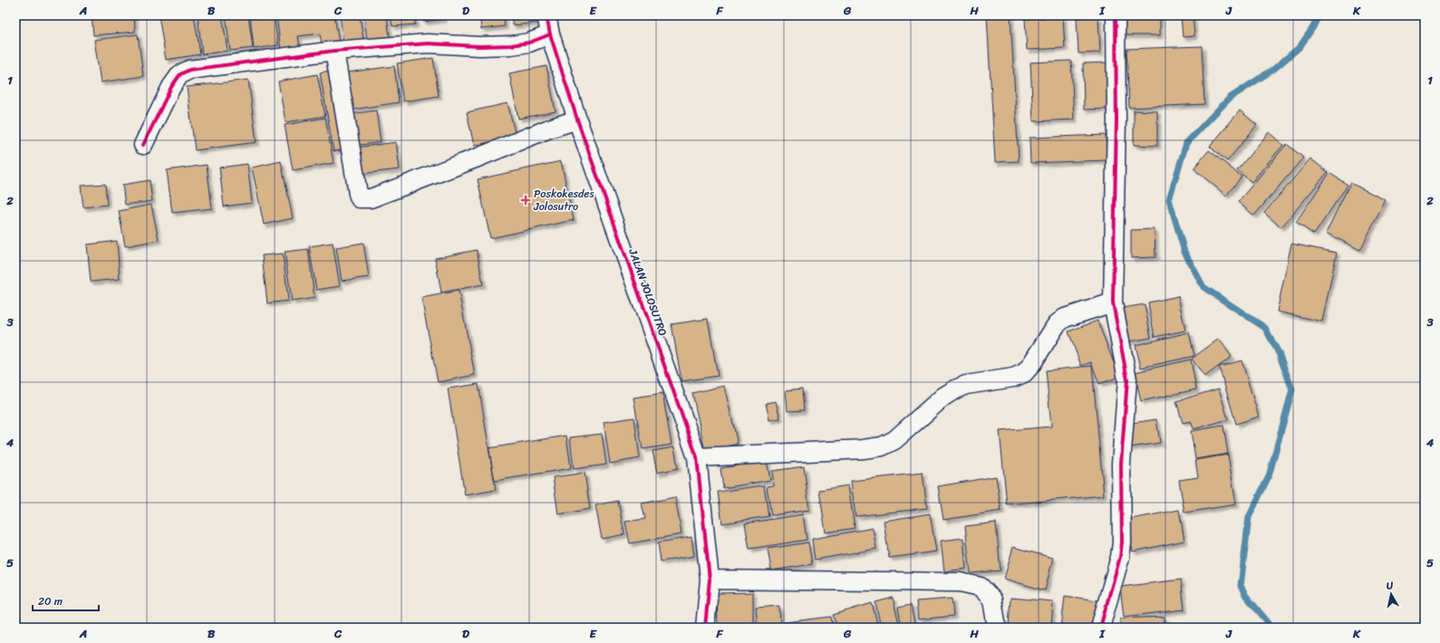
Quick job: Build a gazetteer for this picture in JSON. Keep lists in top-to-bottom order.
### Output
{
  "streets": {
    "street": ["JALAN JOLOSUTRO"]
  },
  "places": {
    "health": ["Poskokesdes Jolosutro"]
  },
  "scale_bar": "20 m",
  "north": "top",
  "grid": {
    "columns": [
      "A",
      "B",
      "C",
      "D",
      "E",
      "F",
      "G",
      "H",
      "I",
      "J",
      "K"
    ],
    "rows": [
      "1",
      "2",
      "3",
      "4",
      "5"
    ]
  }
}
